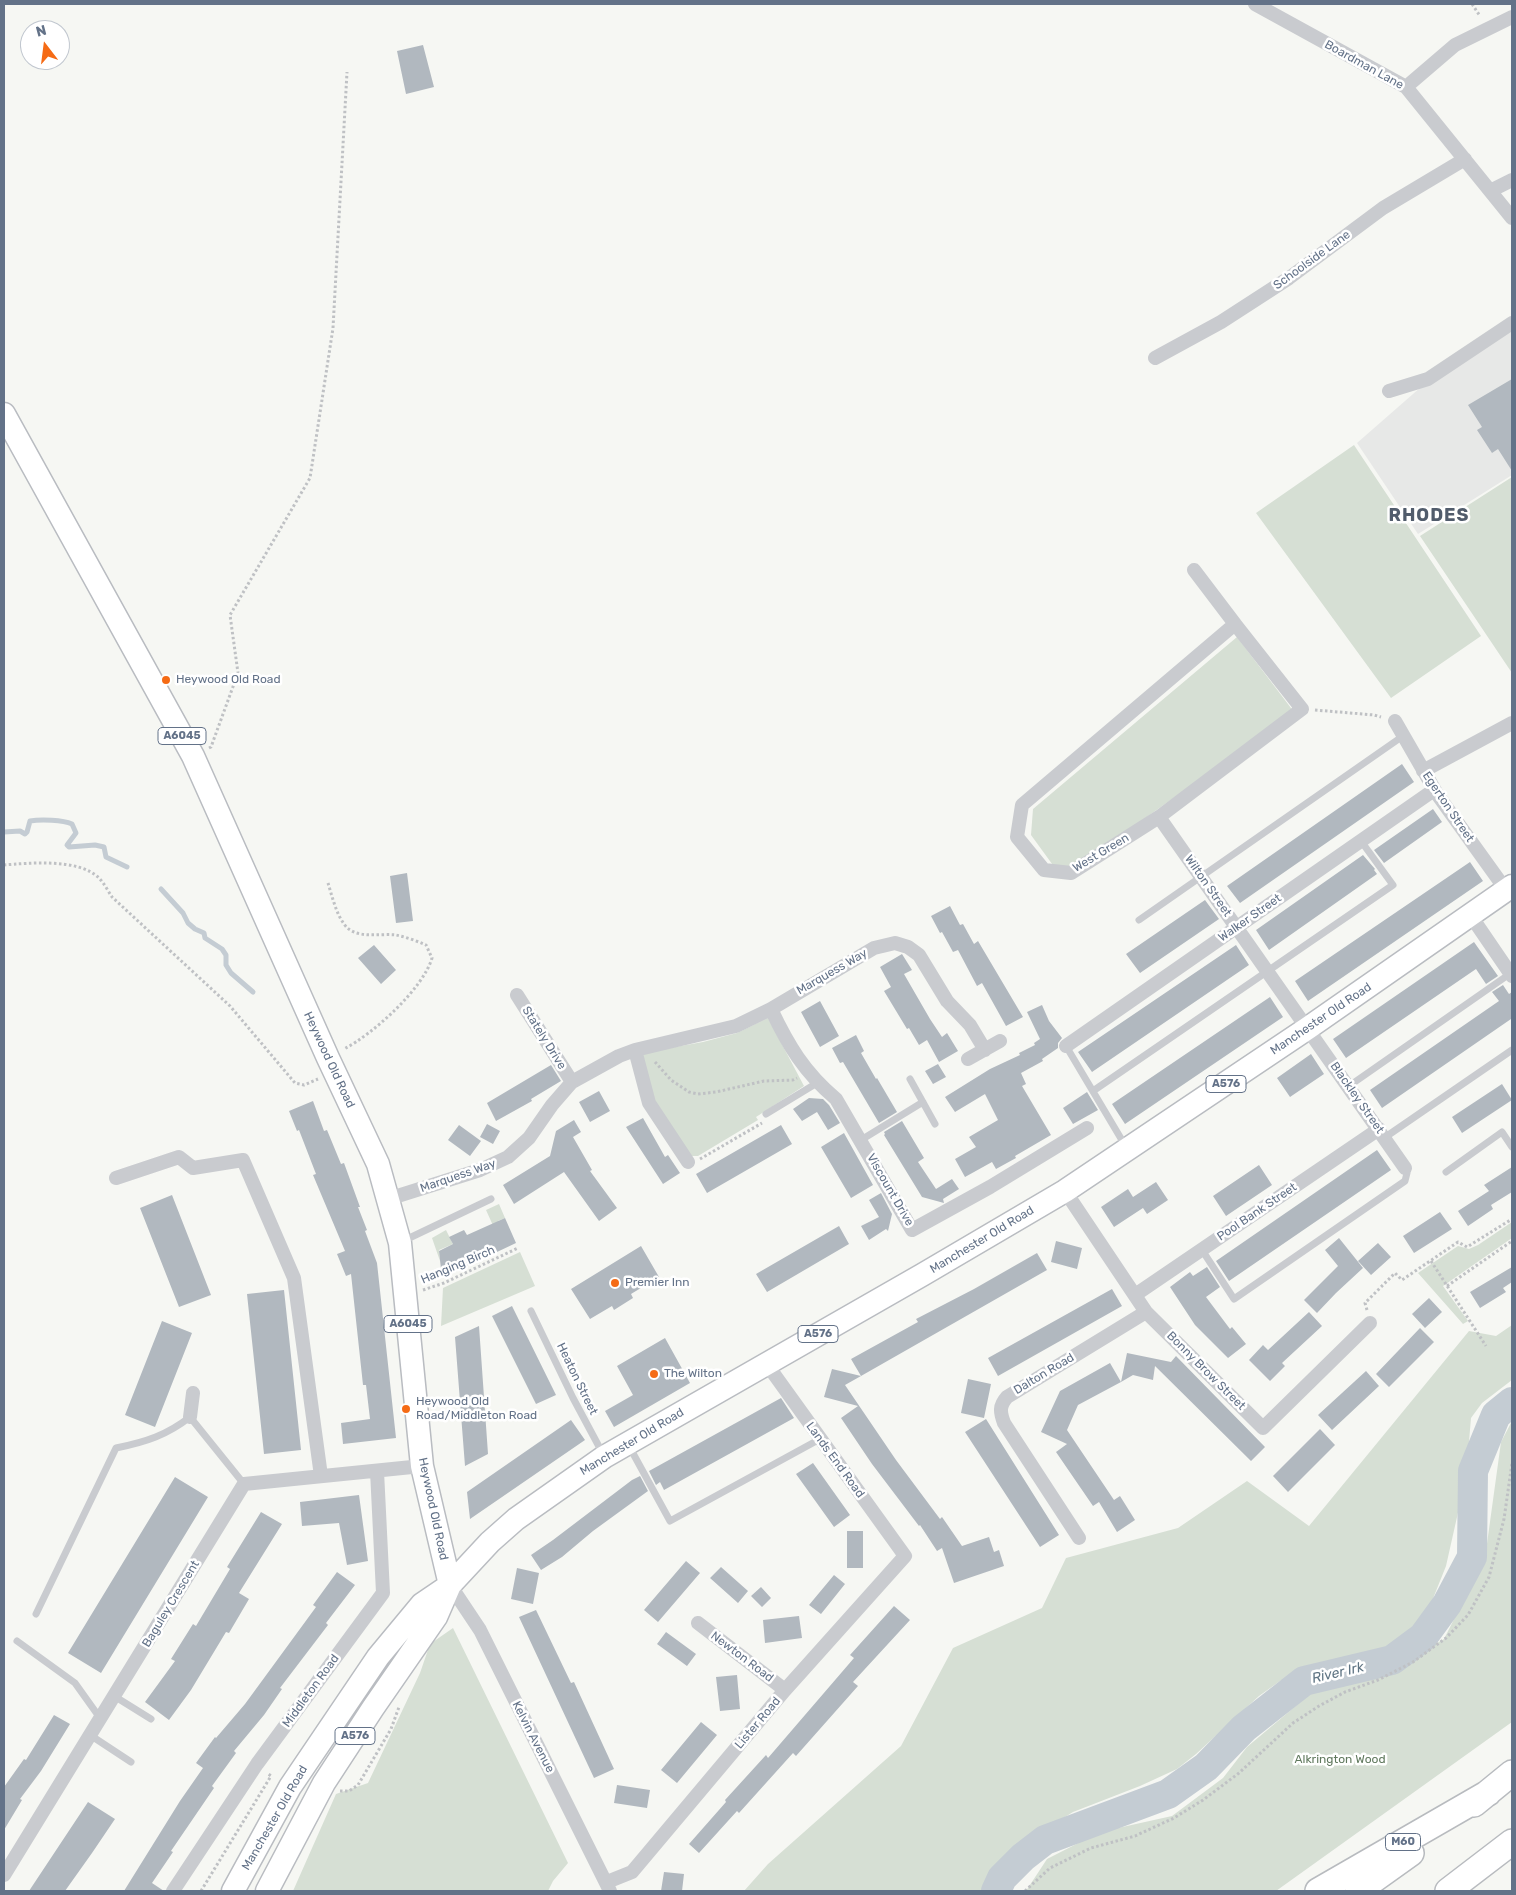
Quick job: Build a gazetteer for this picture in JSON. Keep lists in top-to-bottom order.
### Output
{
  "streets": {
    "highway": ["M60"],
    "main road": [
      "A6045",
      "Manchester Old Road",
      "Heywood Old Road",
      "A576"
    ],
    "street": [
      "Boardman Lane",
      "Schoolside Lane",
      "Egerton Street",
      "West Green",
      "Wilton Street",
      "Walker Street",
      "Marquess Way",
      "Stately Drive",
      "Blackley Street",
      "Viscount Drive",
      "Pool Bank Street",
      "Bonny Brow Street",
      "Dalton Road",
      "Lands End Road",
      "Baguley Crescent",
      "Newton Road",
      "Middleton Road",
      "Lister Road",
      "Kelvin Avenue"
    ],
    "lane": ["Heaton Street"],
    "path": ["Hanging Birch"]
  },
  "crossings": [
    ["Boardman Lane", "Schoolside Lane"],
    ["Egerton Street", "Walker Street"],
    ["Egerton Street", "Manchester Old Road"],
    ["West Green", "Wilton Street"],
    ["Wilton Street", "Walker Street"],
    ["Wilton Street", "Manchester Old Road"],
    ["Wilton Street", "Blackley Street"],
    ["Marquess Way", "Stately Drive"],
    ["Marquess Way", "Heywood Old Road"],
    ["Marquess Way", "Viscount Drive"],
    ["Manchester Old Road", "Heywood Old Road"],
    ["Manchester Old Road", "Blackley Street"],
    ["Manchester Old Road", "Bonny Brow Street"],
    ["Manchester Old Road", "Heaton Street"],
    ["Manchester Old Road", "Lands End Road"],
    ["Manchester Old Road", "Kelvin Avenue"],
    ["Heywood Old Road", "Hanging Birch"],
    ["Heywood Old Road", "Kelvin Avenue"],
    ["Blackley Street", "Pool Bank Street"],
    ["Pool Bank Street", "Bonny Brow Street"],
    ["Bonny Brow Street", "Dalton Road"],
    ["Lands End Road", "Lister Road"],
    ["Newton Road", "Lister Road"],
    ["Lister Road", "Kelvin Avenue"]
  ],
  "districts": ["RHODES"],
  "water": ["River Irk"],
  "parks": ["Alkrington Wood"],
  "places": [
    "Heywood Old Road",
    "Premier Inn",
    "The Wilton",
    "Heywood Old Road/Middleton Road"
  ],
  "north": "top"
}
